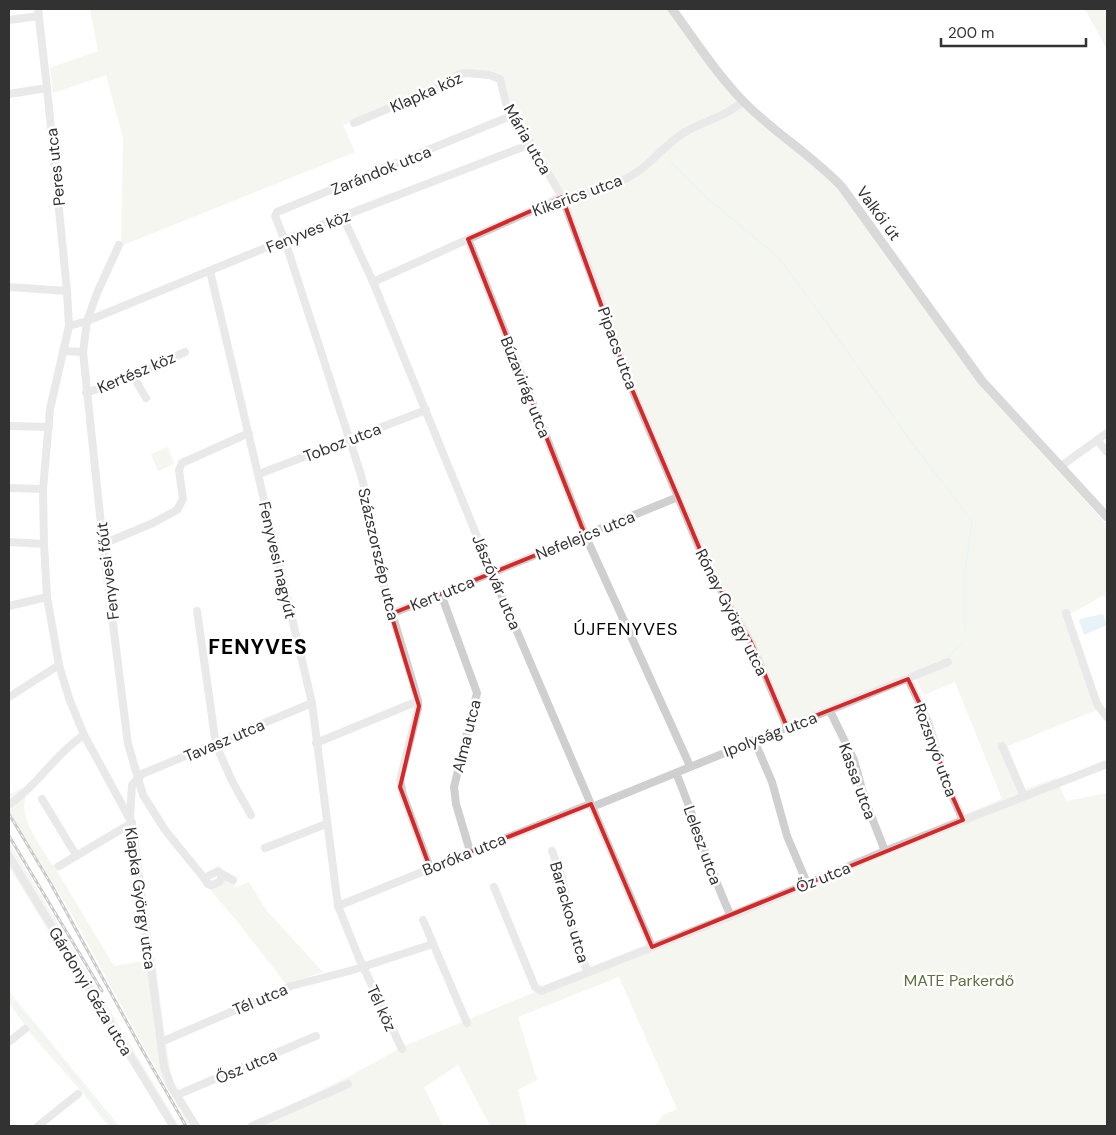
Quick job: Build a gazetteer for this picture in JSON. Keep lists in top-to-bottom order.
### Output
{
  "streets": {
    "main road": ["Valkói út"],
    "street": [
      "Klapka köz",
      "Mária utca",
      "Peres utca",
      "Zarándok utca",
      "Kikerics utca",
      "Fenyves köz",
      "Pipacs utca",
      "Kertész köz",
      "Búzavirág utca",
      "Toboz utca",
      "Nefelejcs utca",
      "Százszorszép utca",
      "Fenyvesi nagyút",
      "Fenyvesi főút",
      "Jászóvár utca",
      "Kert utca",
      "Rónay György utca",
      "Ipolyság utca",
      "Alma utca",
      "Tavasz utca",
      "Rozsnyó utca",
      "Kassa utca",
      "Lelesz utca",
      "Boróka utca",
      "Őz utca",
      "Klapka György utca",
      "Barackos utca",
      "Gárdonyi Géza utca",
      "Tél utca",
      "Tél köz",
      "Ősz utca"
    ]
  },
  "crossings": [
    ["Klapka köz", "Mária utca"],
    ["Mária utca", "Zarándok utca"],
    ["Mária utca", "Kikerics utca"],
    ["Mária utca", "Fenyves köz"],
    ["Mária utca", "Pipacs utca"],
    ["Peres utca", "Klapka György utca"],
    ["Zarándok utca", "Fenyves köz"],
    ["Zarándok utca", "Százszorszép utca"],
    ["Kikerics utca", "Valkói út"],
    ["Kikerics utca", "Pipacs utca"],
    ["Kikerics utca", "Búzavirág utca"],
    ["Kikerics utca", "Jászóvár utca"],
    ["Fenyves köz", "Százszorszép utca"],
    ["Fenyves köz", "Fenyvesi nagyút"],
    ["Fenyves köz", "Fenyvesi főút"],
    ["Fenyves köz", "Jászóvár utca"],
    ["Pipacs utca", "Nefelejcs utca"],
    ["Pipacs utca", "Rónay György utca"],
    ["Kertész köz", "Fenyvesi főút"],
    ["Búzavirág utca", "Nefelejcs utca"],
    ["Búzavirág utca", "Ipolyság utca"],
    ["Toboz utca", "Százszorszép utca"],
    ["Toboz utca", "Fenyvesi nagyút"],
    ["Toboz utca", "Jászóvár utca"],
    ["Nefelejcs utca", "Jászóvár utca"],
    ["Nefelejcs utca", "Kert utca"],
    ["Nefelejcs utca", "Rónay György utca"],
    ["Százszorszép utca", "Kert utca"],
    ["Százszorszép utca", "Boróka utca"],
    ["Fenyvesi nagyút", "Tavasz utca"],
    ["Fenyvesi nagyút", "Boróka utca"],
    ["Fenyvesi nagyút", "Tél utca"],
    ["Fenyvesi nagyút", "Tél köz"],
    ["Fenyvesi főút", "Tavasz utca"],
    ["Jászóvár utca", "Kert utca"],
    ["Jászóvár utca", "Ipolyság utca"],
    ["Jászóvár utca", "Boróka utca"],
    ["Jászóvár utca", "Őz utca"],
    ["Kert utca", "Alma utca"],
    ["Rónay György utca", "Ipolyság utca"],
    ["Ipolyság utca", "Rozsnyó utca"],
    ["Ipolyság utca", "Kassa utca"],
    ["Ipolyság utca", "Lelesz utca"],
    ["Ipolyság utca", "Boróka utca"],
    ["Alma utca", "Boróka utca"],
    ["Rozsnyó utca", "Őz utca"],
    ["Kassa utca", "Őz utca"],
    ["Lelesz utca", "Őz utca"],
    ["Őz utca", "Barackos utca"],
    ["Klapka György utca", "Tél utca"],
    ["Klapka György utca", "Ősz utca"],
    ["Tél utca", "Tél köz"]
  ],
  "districts": ["ÚJFENYVES", "FENYVES"],
  "parks": ["MATE Parkerdő"],
  "scale_bar": "200 m"
}
